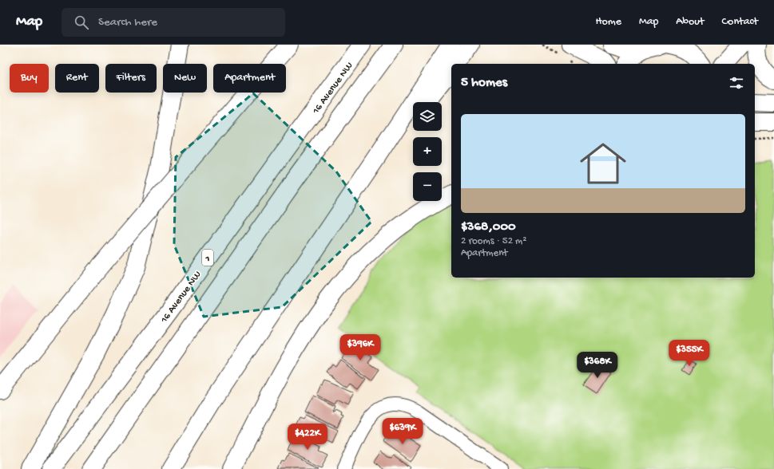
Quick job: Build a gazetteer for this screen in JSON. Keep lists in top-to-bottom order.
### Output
{
  "streets": {
    "main road": ["16 Avenue NW", "1"]
  },
  "page": {
    "header": "Map",
    "search": "Search here",
    "nav": [
      "Home",
      "Map",
      "About",
      "Contact"
    ],
    "chip": [
      "Buy",
      "Rent",
      "Filters",
      "New",
      "Apartment"
    ],
    "heading": "5 homes",
    "map_buttons": ["+", "−"],
    "list": [
      {
        "name": "$368,000",
        "note": "2 rooms · 52 m² · Apartment"
      }
    ],
    "price": [
      "$396K",
      "$355K",
      "$368K",
      "$639K",
      "$422K"
    ]
  }
}
